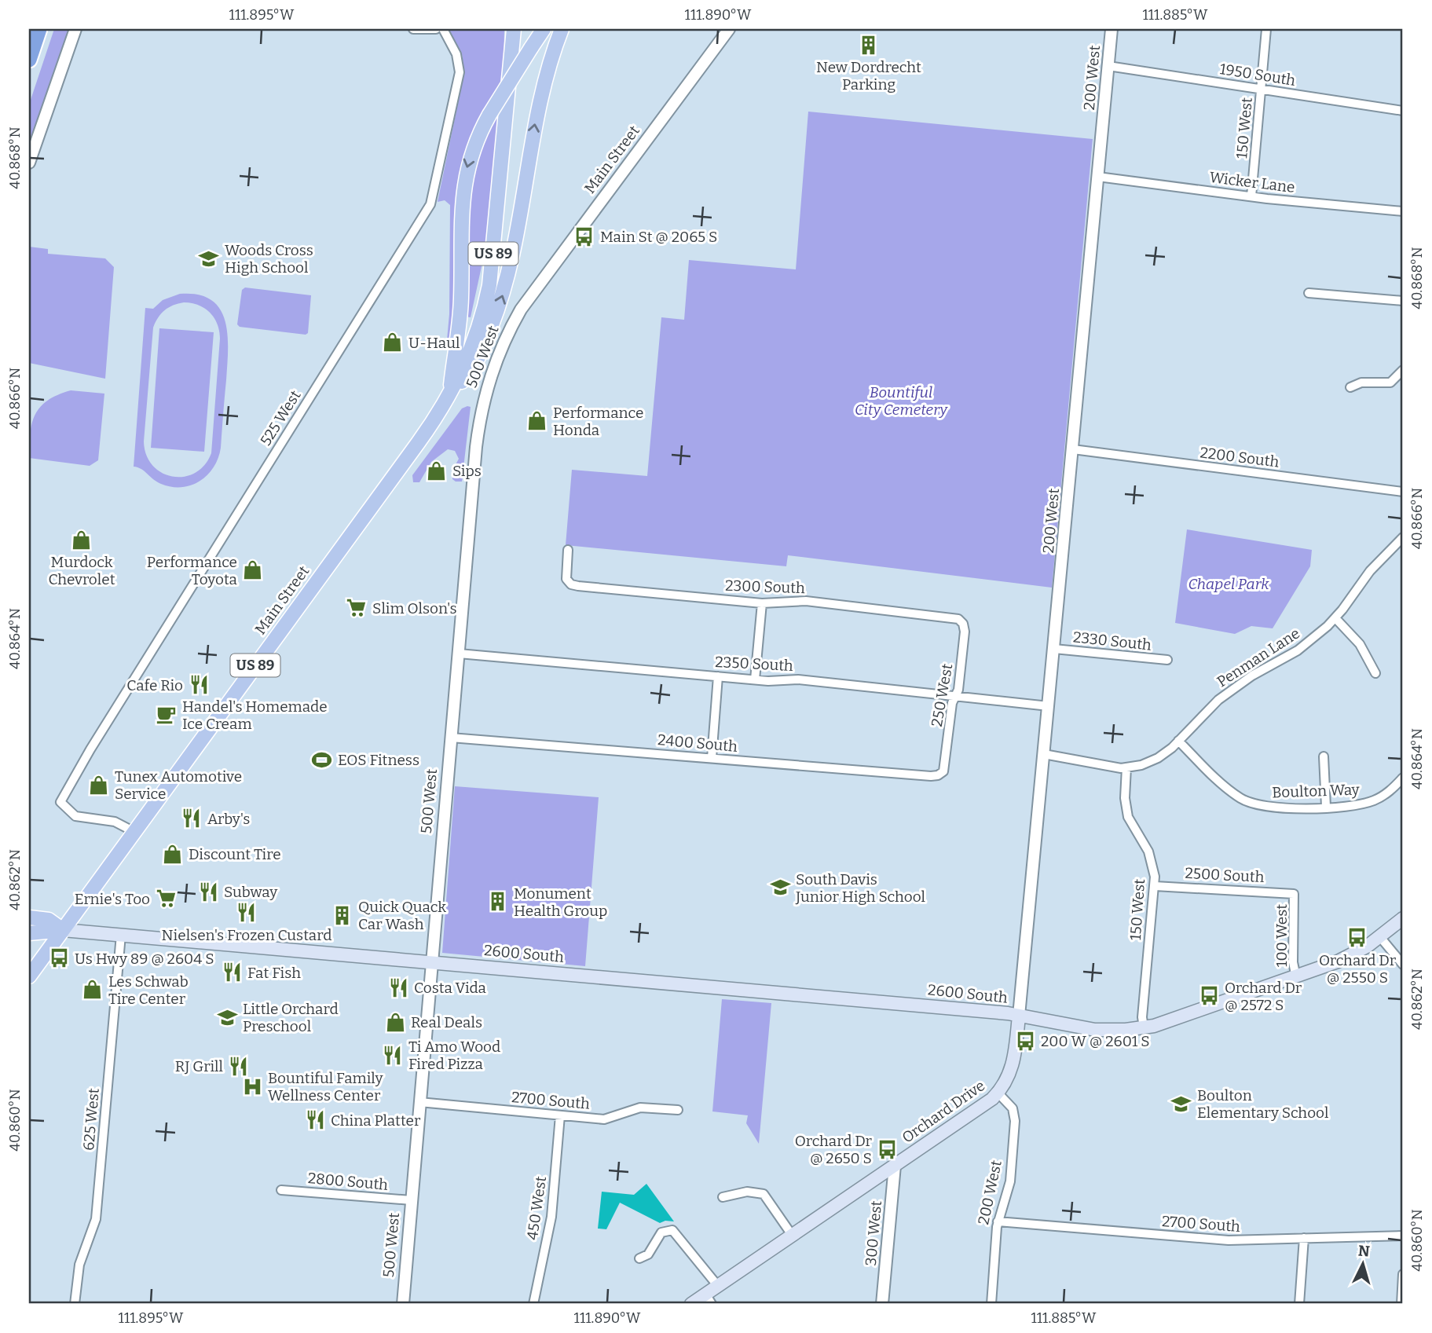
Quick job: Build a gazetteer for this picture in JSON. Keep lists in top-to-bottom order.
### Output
{
  "streets": {
    "main road": [
      "Main Street",
      "US 89",
      "500 West",
      "2600 South",
      "Orchard Drive"
    ],
    "street": [
      "1950 South",
      "200 West",
      "150 West",
      "Wicker Lane",
      "525 West",
      "2200 South",
      "2300 South",
      "2330 South",
      "Penman Lane",
      "2350 South",
      "250 West",
      "2400 South",
      "Boulton Way",
      "2500 South",
      "100 West",
      "2700 South",
      "625 West",
      "2800 South",
      "450 West",
      "300 West"
    ]
  },
  "crossings": [
    ["1950 South", "200 West"],
    ["1950 South", "150 West"],
    ["200 West", "Wicker Lane"],
    ["200 West", "2200 South"],
    ["200 West", "2330 South"],
    ["200 West", "Penman Lane"],
    ["200 West", "2350 South"],
    ["200 West", "2600 South"],
    ["200 West", "2700 South"],
    ["200 West", "Orchard Drive"],
    ["150 West", "Wicker Lane"],
    ["150 West", "Penman Lane"],
    ["150 West", "2500 South"],
    ["Main Street", "US 89"],
    ["Main Street", "500 West"],
    ["Main Street", "525 West"],
    ["Main Street", "2600 South"],
    ["US 89", "2600 South"],
    ["500 West", "2350 South"],
    ["500 West", "2400 South"],
    ["500 West", "2600 South"],
    ["500 West", "2700 South"],
    ["500 West", "2800 South"],
    ["2300 South", "250 West"],
    ["Penman Lane", "Boulton Way"],
    ["2350 South", "250 West"],
    ["250 West", "2400 South"],
    ["2500 South", "100 West"],
    ["2600 South", "Orchard Drive"],
    ["2600 South", "625 West"],
    ["2700 South", "450 West"],
    ["Orchard Drive", "300 West"]
  ],
  "parks": ["Bountiful City Cemetery", "Chapel Park"],
  "places": {
    "building": ["New Dordrecht Parking", "Monument Health Group", "Quick Quack Car Wash"],
    "bus stop": [
      "Main St @ 2065 S",
      "Orchard Dr @ 2550 S",
      "Us Hwy 89 @ 2604 S",
      "Orchard Dr @ 2572 S",
      "200 W @ 2601 S",
      "Orchard Dr @ 2650 S"
    ],
    "school or university": [
      "Woods Cross High School",
      "South Davis Junior High School",
      "Little Orchard Preschool",
      "Boulton Elementary School"
    ],
    "shop": [
      "U-Haul",
      "Performance Honda",
      "Sips",
      "Murdock Chevrolet",
      "Performance Toyota",
      "Tunex Automotive Service",
      "Discount Tire",
      "Les Schwab Tire Center",
      "Real Deals"
    ],
    "supermarket": ["Slim Olson's", "Ernie's Too"],
    "restaurant": [
      "Cafe Rio",
      "Arby's",
      "Subway",
      "Nielsen's Frozen Custard",
      "Fat Fish",
      "Costa Vida",
      "Ti Amo Wood Fired Pizza",
      "RJ Grill",
      "China Platter"
    ],
    "cafe": ["Handel's Homemade Ice Cream"],
    "sports": ["EOS Fitness"],
    "hospital": ["Bountiful Family Wellness Center"]
  },
  "north": "top",
  "coordinates": [
    "111.895°W",
    "111.890°W",
    "111.885°W",
    "40.868°N",
    "40.866°N",
    "40.864°N",
    "40.862°N",
    "40.860°N"
  ]
}
